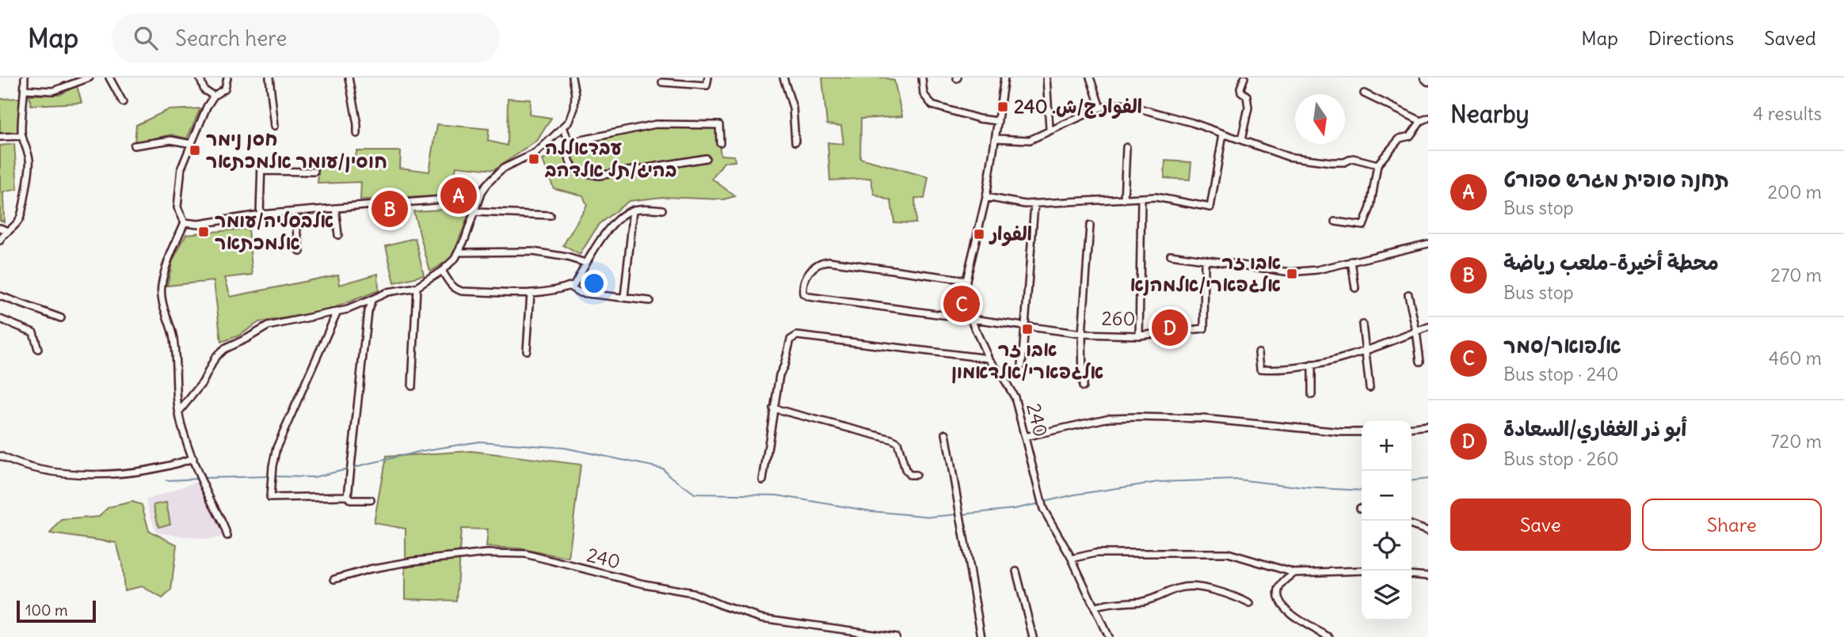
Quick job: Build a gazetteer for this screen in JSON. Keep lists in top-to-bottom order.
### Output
{
  "streets": {
    "street": ["260", "240"]
  },
  "crossings": [
    ["260", "240"]
  ],
  "places": {
    "transit": [
      "الفوار ج/ش. 240",
      "חסן נימר חוסין/עומר אלמכתאר",
      "עבדאללה בהיג/תל אלדהב",
      "אלבסליה/עומר אלמכתאר",
      "الفوار",
      "אבו זר אלגפארי/אלמהנא",
      "אבו זר אלגפארי/אלדאמון"
    ]
  },
  "scale_bar": "100 m",
  "north": "bottom",
  "page": {
    "header": "Map",
    "search": "Search here",
    "nav": ["Map", "Directions", "Saved"],
    "heading": ["Nearby", "4 results"],
    "list": [
      {
        "mark": "A",
        "name": "תחנה סופית מגרש ספורט",
        "note": "Bus stop",
        "value": "200 m"
      },
      {
        "mark": "B",
        "name": "محطة أخيرة-ملعب رياضة",
        "note": "Bus stop",
        "value": "270 m"
      },
      {
        "mark": "C",
        "name": "אלפואר/סמר",
        "note": "Bus stop · 240",
        "value": "460 m"
      },
      {
        "mark": "D",
        "name": "أبو ذر الغفاري/السعادة",
        "note": "Bus stop · 260",
        "value": "720 m"
      }
    ],
    "pins": [
      "A",
      "B",
      "C",
      "D"
    ],
    "map_buttons": ["+", "−"],
    "buttons": ["Save", "Share"],
    "scale": "100 m"
  }
}
